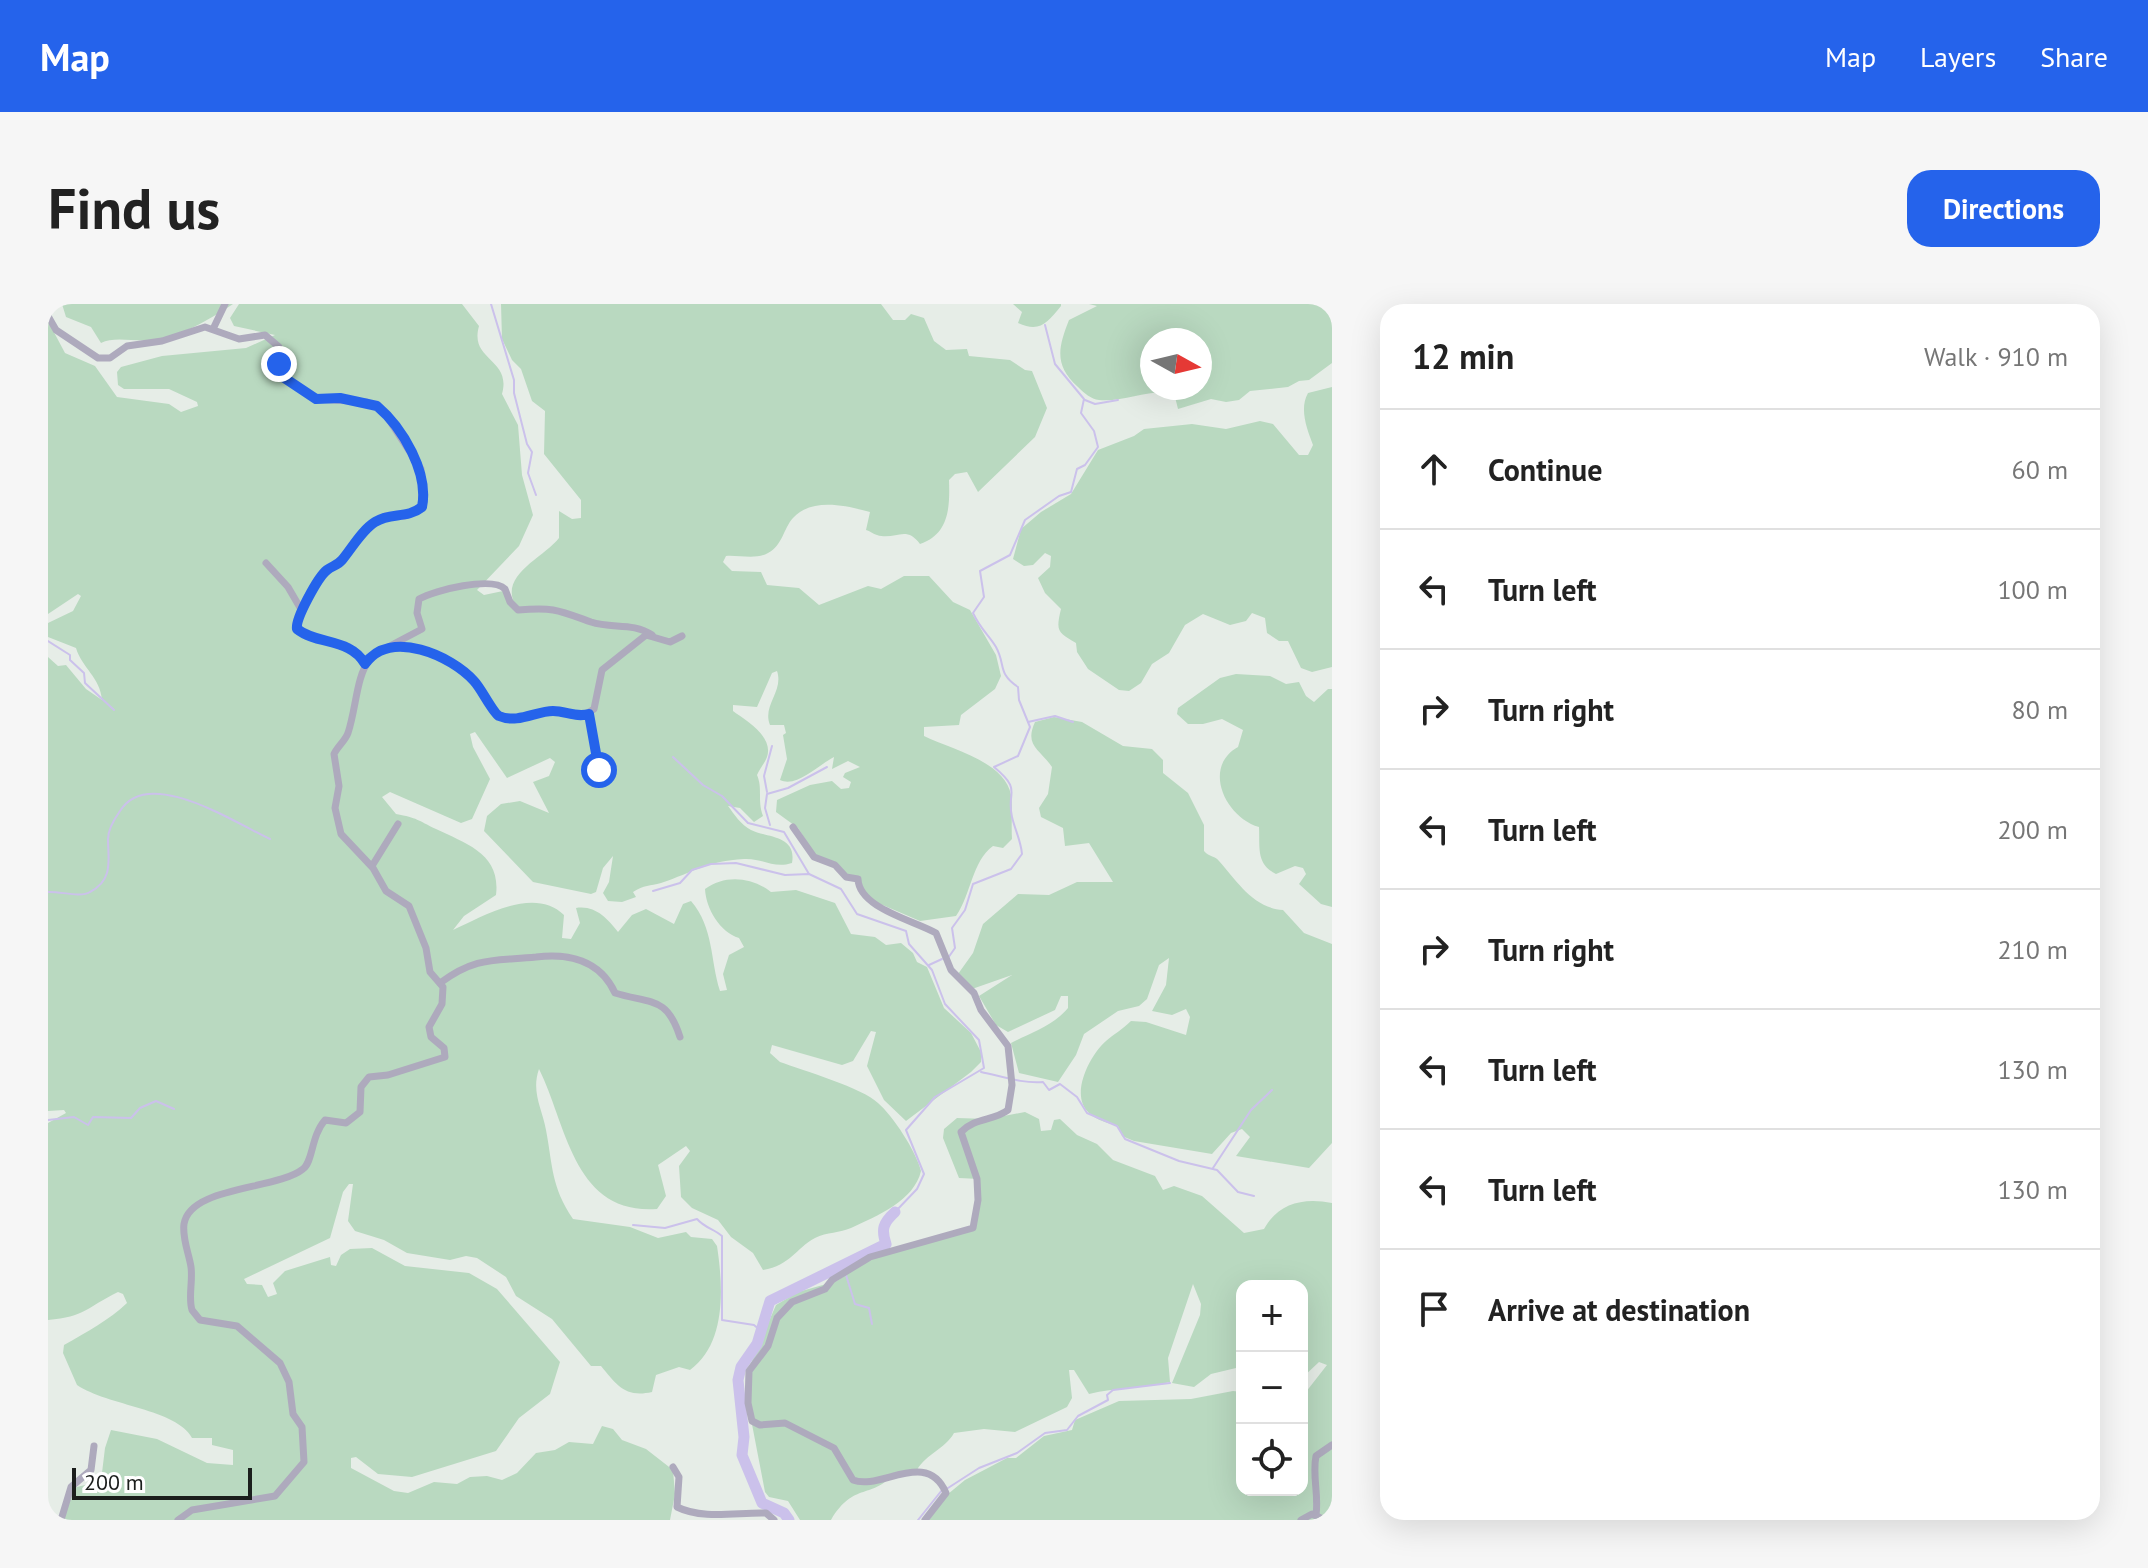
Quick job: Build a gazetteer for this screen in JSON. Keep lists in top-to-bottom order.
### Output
{
  "scale_bar": "200 m",
  "north": "right",
  "page": {
    "header": "Map",
    "nav": ["Map", "Layers", "Share"],
    "buttons": "Directions",
    "title": "Find us",
    "heading": ["12 min", "Walk · 910 m"],
    "list": [
      ["Continue", "60 m"],
      ["Turn left", "100 m"],
      ["Turn right", "80 m"],
      ["Turn left", "200 m"],
      ["Turn right", "210 m"],
      ["Turn left", "130 m"],
      ["Turn left", "130 m"],
      "Arrive at destination"
    ],
    "map_buttons": ["+", "−"],
    "scale": "200 m"
  }
}
